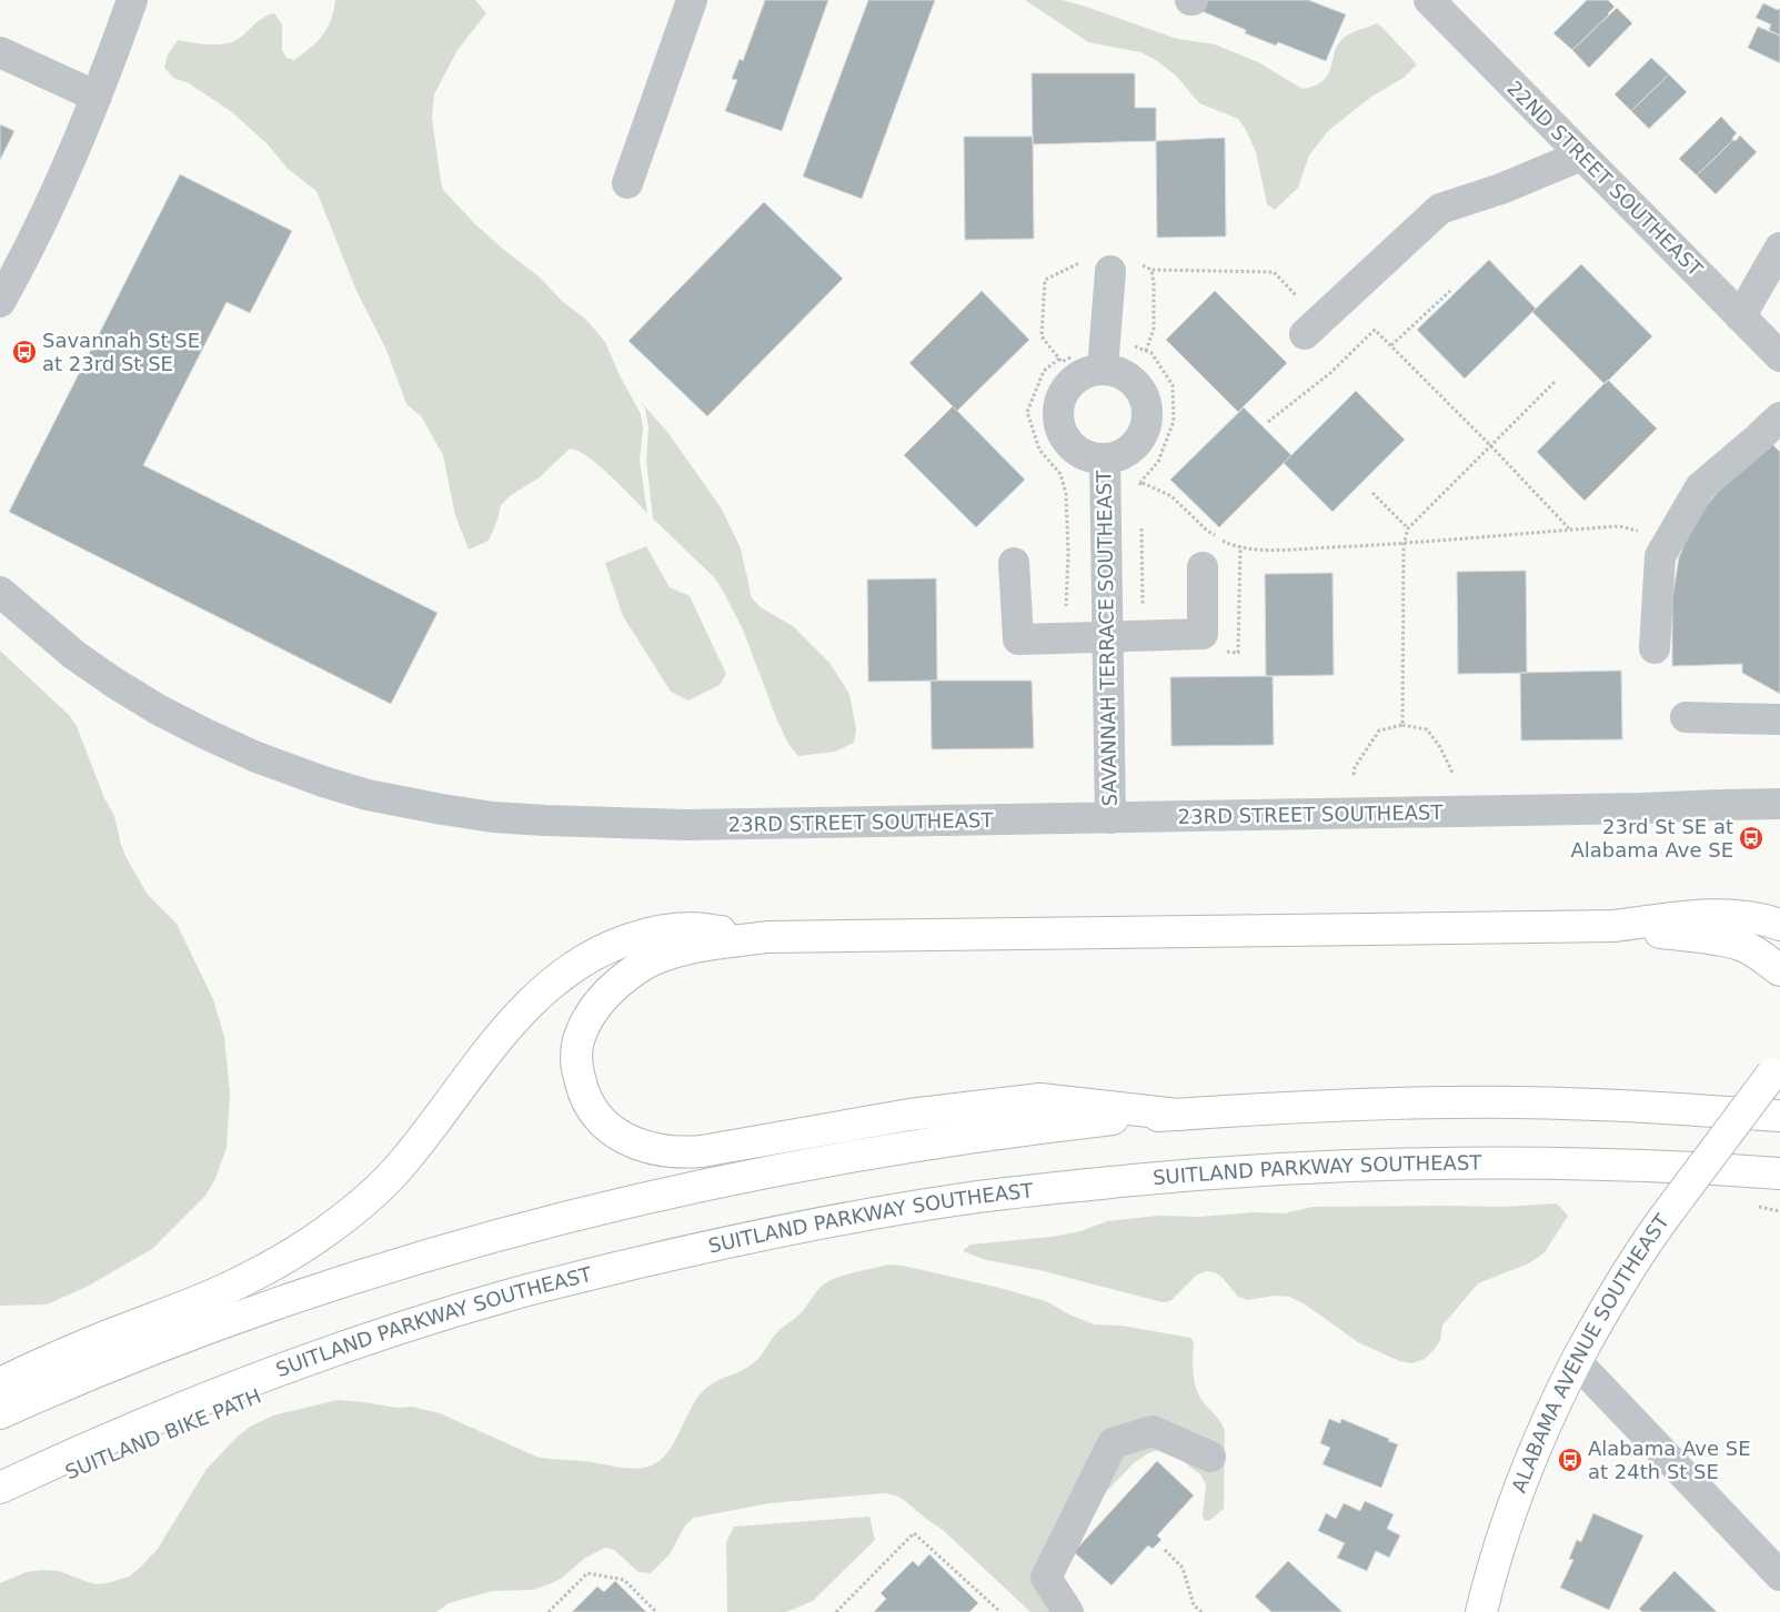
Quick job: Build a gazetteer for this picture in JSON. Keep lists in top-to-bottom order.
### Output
{
  "streets": {
    "main road": ["SUITLAND PARKWAY SOUTHEAST", "ALABAMA AVENUE SOUTHEAST"],
    "street": ["22ND STREET SOUTHEAST", "SAVANNAH TERRACE SOUTHEAST", "23RD STREET SOUTHEAST"]
  },
  "crossings": [
    ["SAVANNAH TERRACE SOUTHEAST", "23RD STREET SOUTHEAST"]
  ],
  "places": {
    "bus stop": ["Savannah St SE at 23rd St SE", "23rd St SE at Alabama Ave SE", "Alabama Ave SE at 24th St SE"]
  }
}
